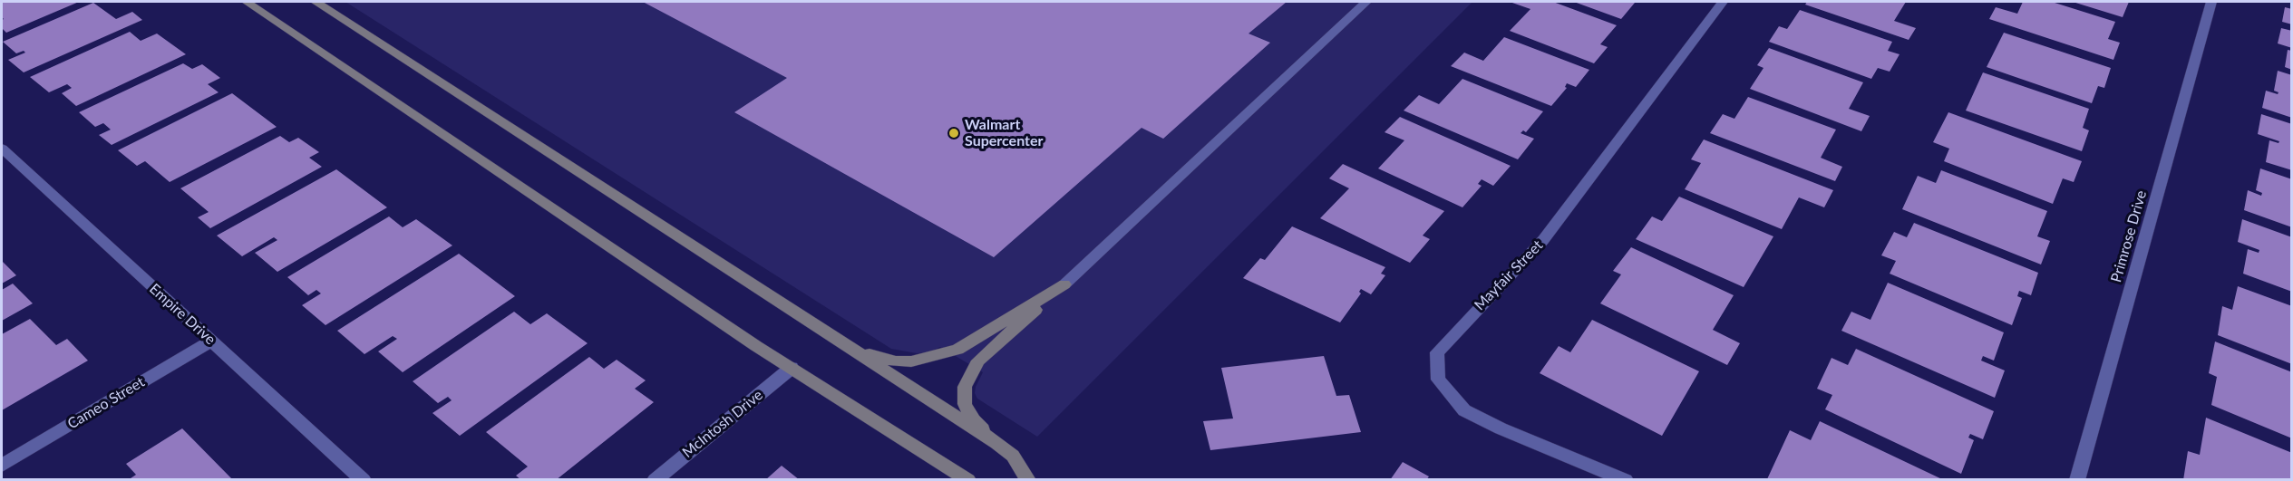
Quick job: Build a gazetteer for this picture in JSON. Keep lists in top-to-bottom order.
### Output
{
  "streets": {
    "street": [
      "Primrose Drive",
      "Mayfair Street",
      "Empire Drive",
      "Cameo Street",
      "McIntosh Drive"
    ]
  },
  "crossings": [
    ["Empire Drive", "Cameo Street"]
  ],
  "places": ["Walmart Supercenter"]
}
